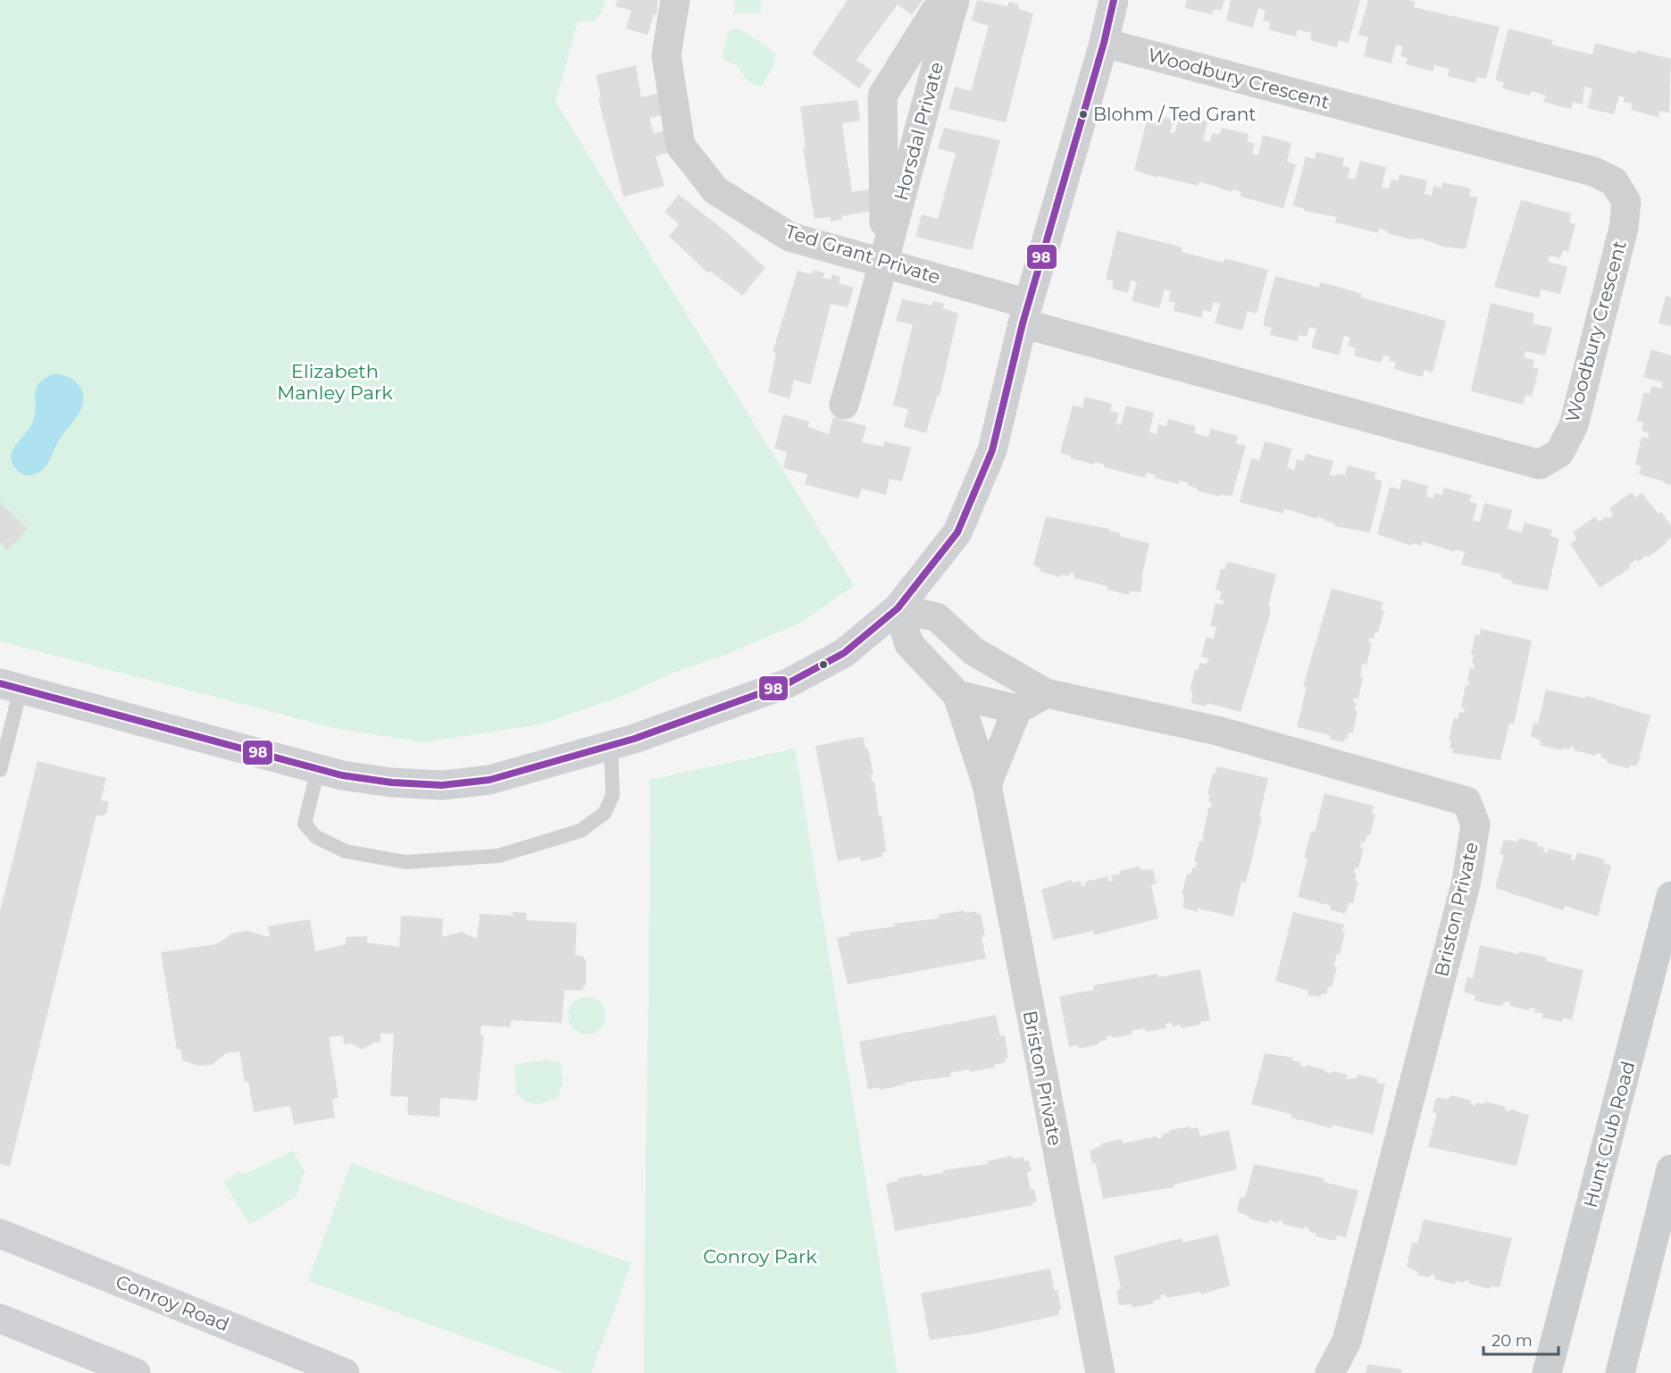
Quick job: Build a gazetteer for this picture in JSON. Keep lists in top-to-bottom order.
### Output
{
  "streets": {
    "main road": ["Hunt Club Road"],
    "street": [
      "Woodbury Crescent",
      "Horsdal Private",
      "Ted Grant Private",
      "Briston Private",
      "Conroy Road"
    ]
  },
  "crossings": [
    ["Woodbury Crescent", "Ted Grant Private"],
    ["Horsdal Private", "Ted Grant Private"]
  ],
  "parks": ["Elizabeth Manley Park", "Conroy Park"],
  "places": ["Blohm / Ted Grant"],
  "lines": ["transit line 98"],
  "scale_bar": "20 m"
}
